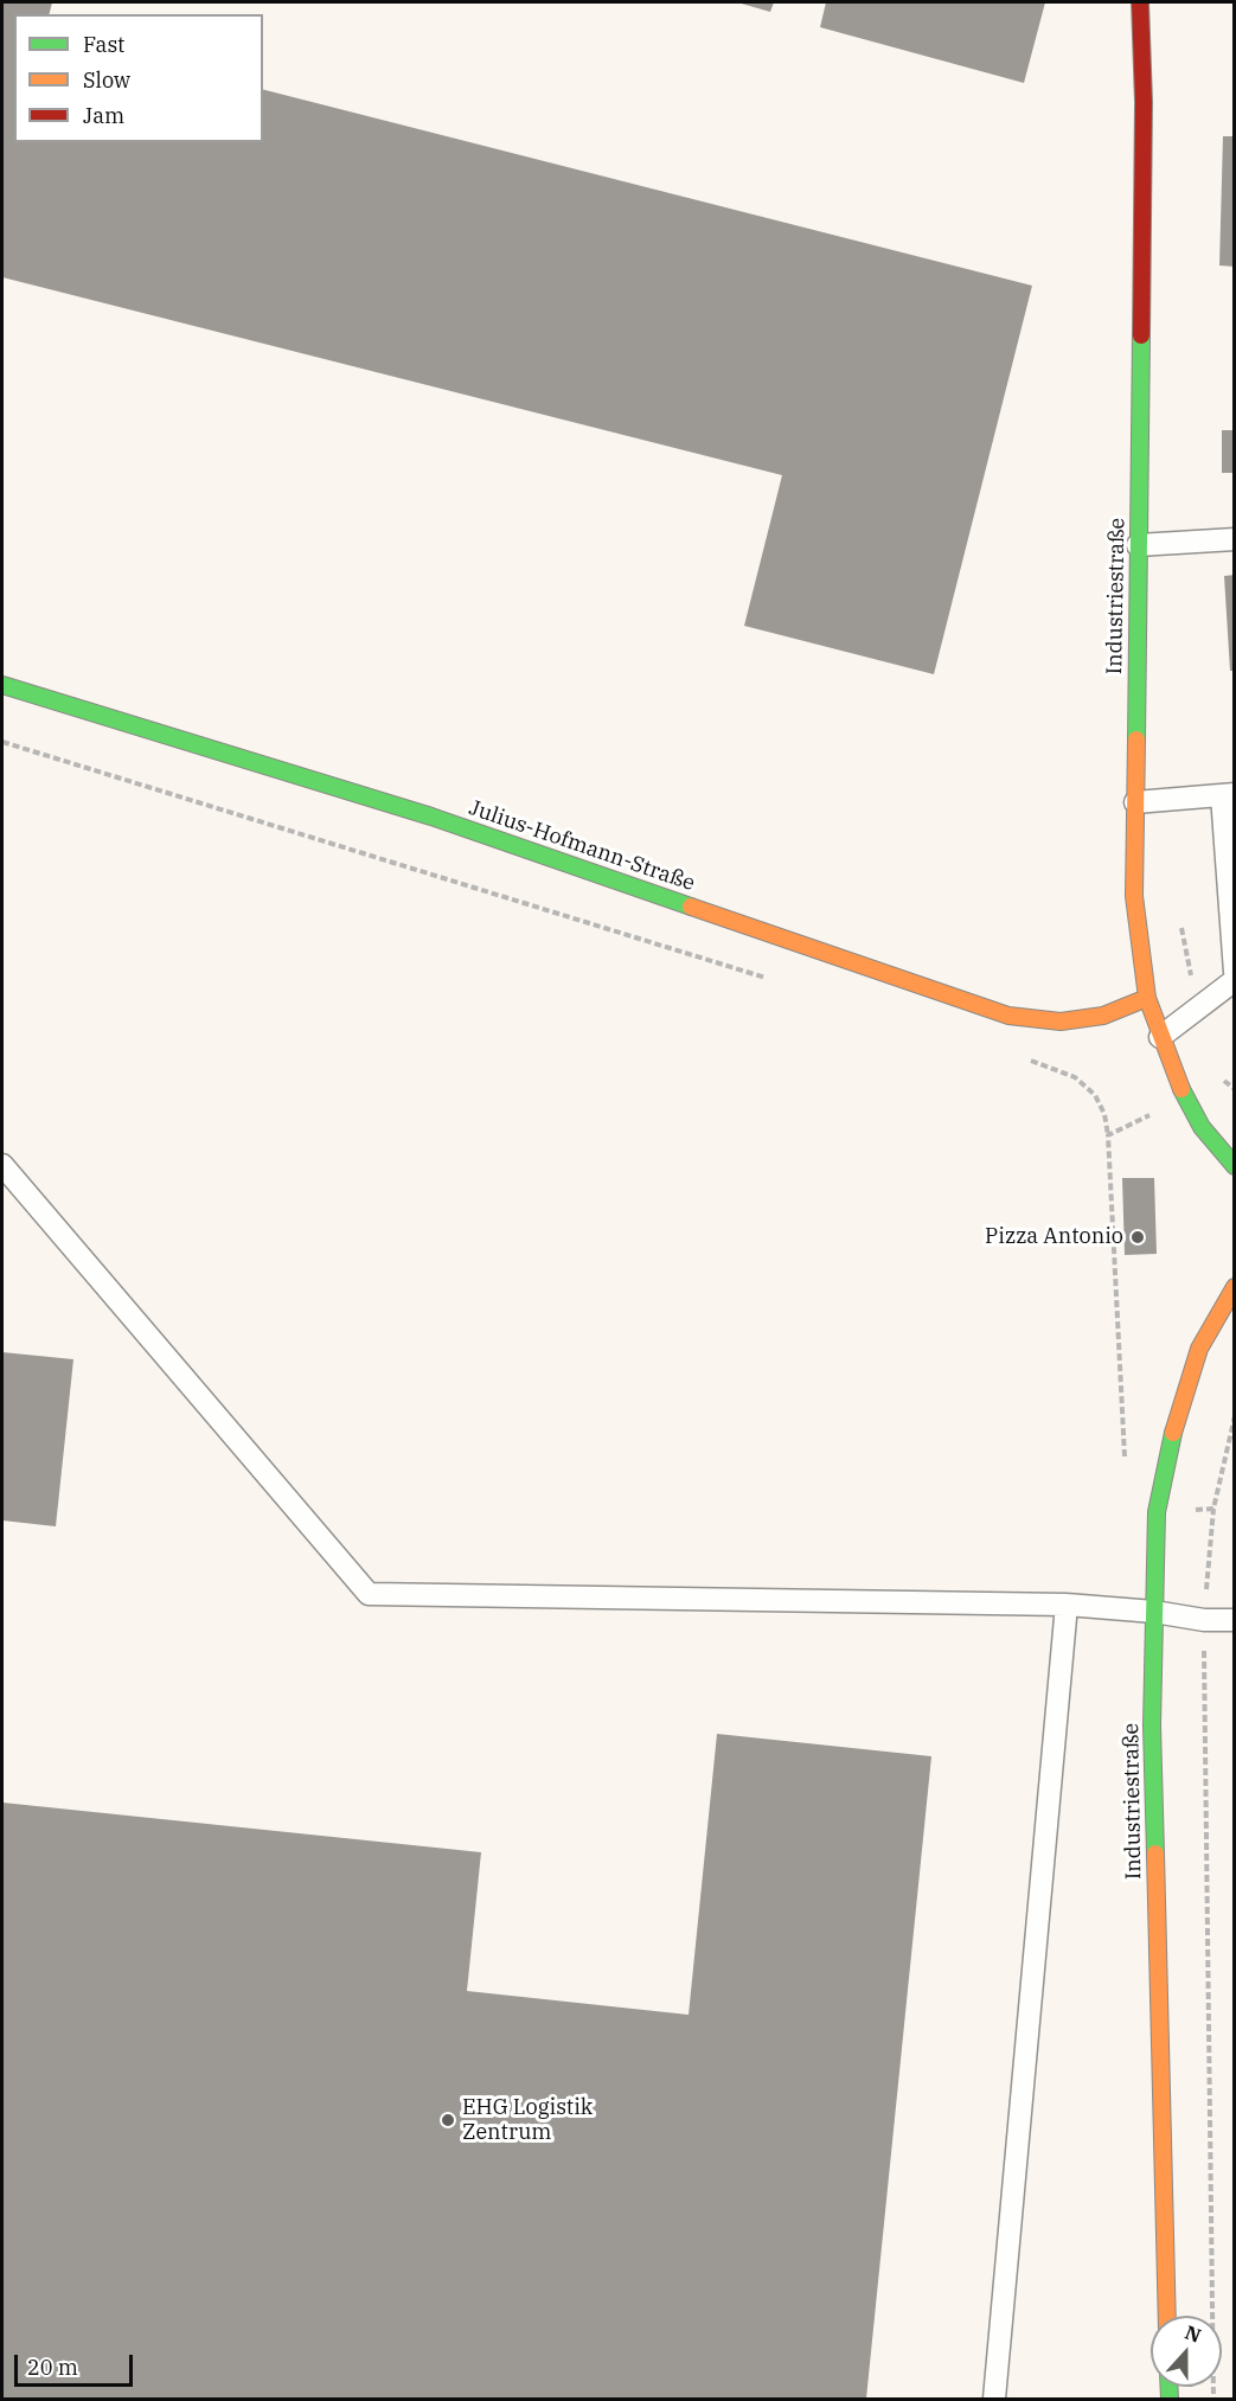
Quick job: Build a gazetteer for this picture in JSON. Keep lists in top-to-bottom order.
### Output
{
  "streets": {
    "street": ["Industriestraße", "Julius-Hofmann-Straße"]
  },
  "crossings": [
    ["Industriestraße", "Julius-Hofmann-Straße"]
  ],
  "places": ["Pizza Antonio", "EHG Logistik Zentrum"],
  "legend": ["Fast", "Slow", "Jam"],
  "scale_bar": "20 m",
  "north": "top"
}
